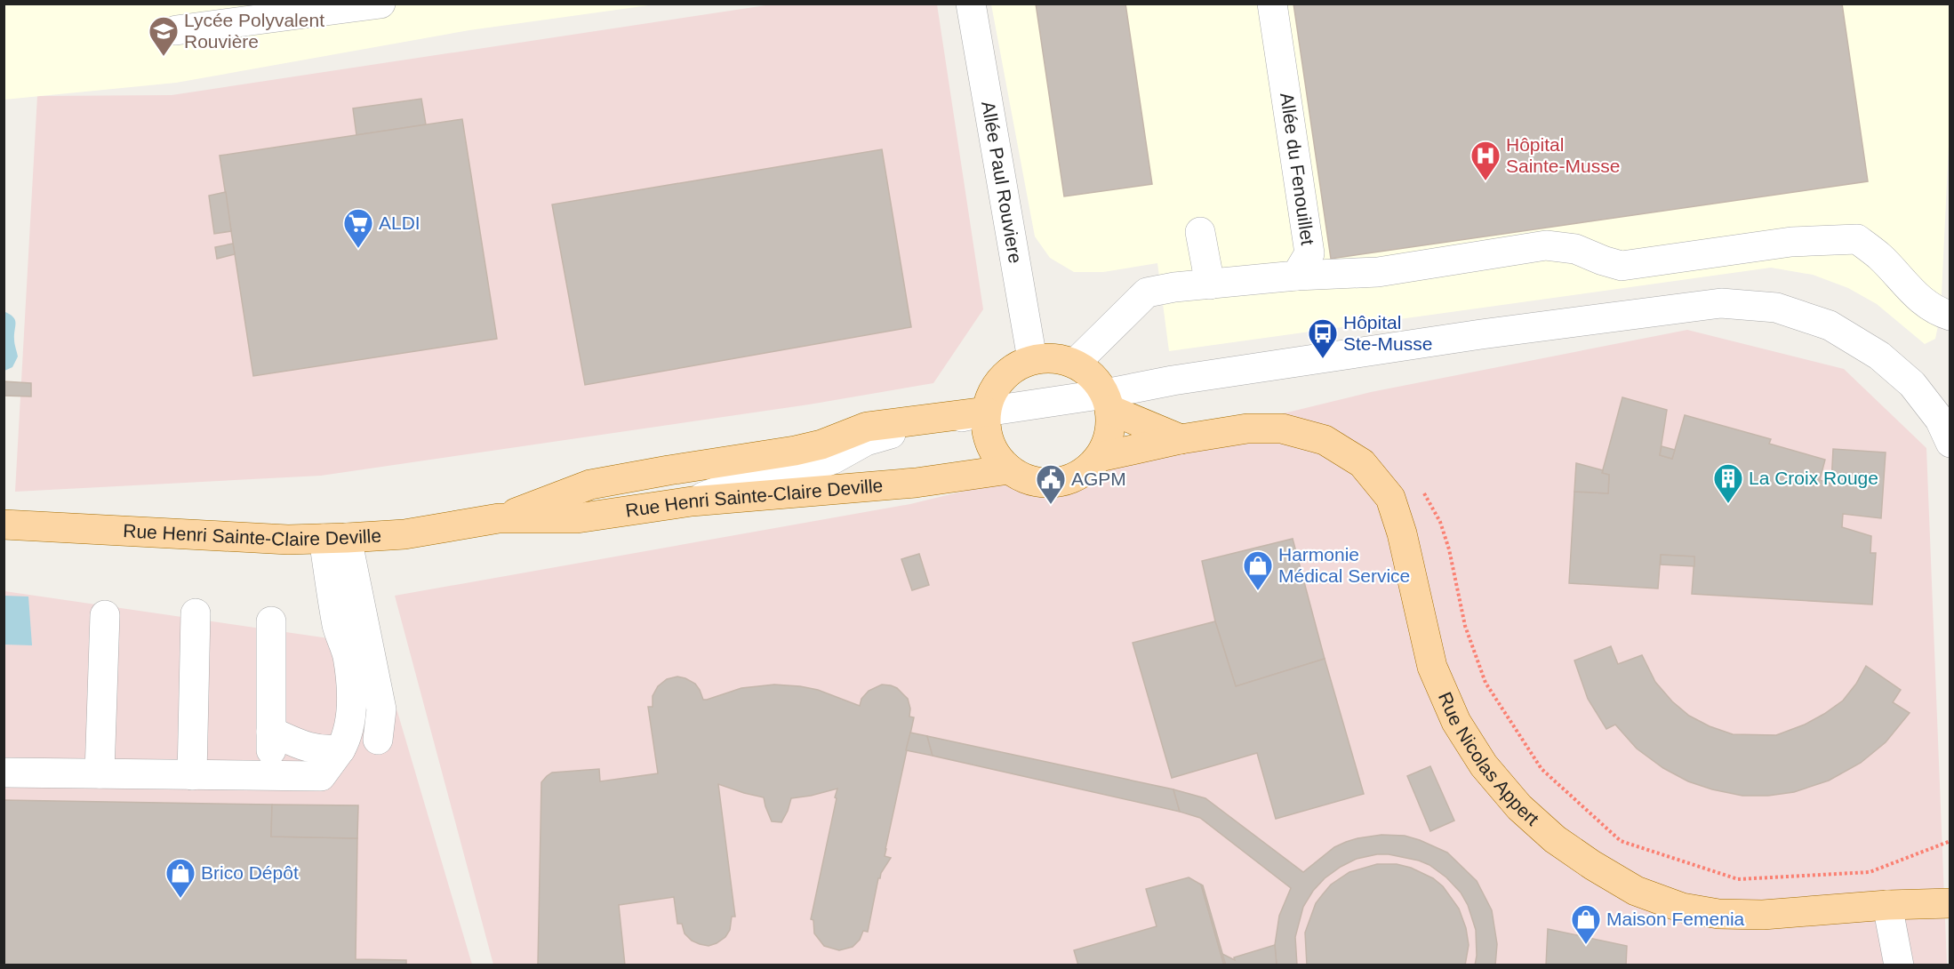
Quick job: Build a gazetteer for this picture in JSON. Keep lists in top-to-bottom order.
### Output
{
  "streets": {
    "main road": ["Rue Henri Sainte-Claire Deville", "Rue Nicolas Appert"],
    "street": ["Allée du Fenouillet", "Allée Paul Rouviere"]
  },
  "places": {
    "school or university": ["Lycée Polyvalent Rouvière"],
    "hospital": ["Hôpital Sainte-Musse"],
    "supermarket": ["ALDI"],
    "bus stop": ["Hôpital Ste-Musse"],
    "building": ["La Croix Rouge"],
    "public building": ["AGPM"],
    "shop": ["Harmonie Médical Service", "Brico Dépôt", "Maison Femenia"]
  }
}
